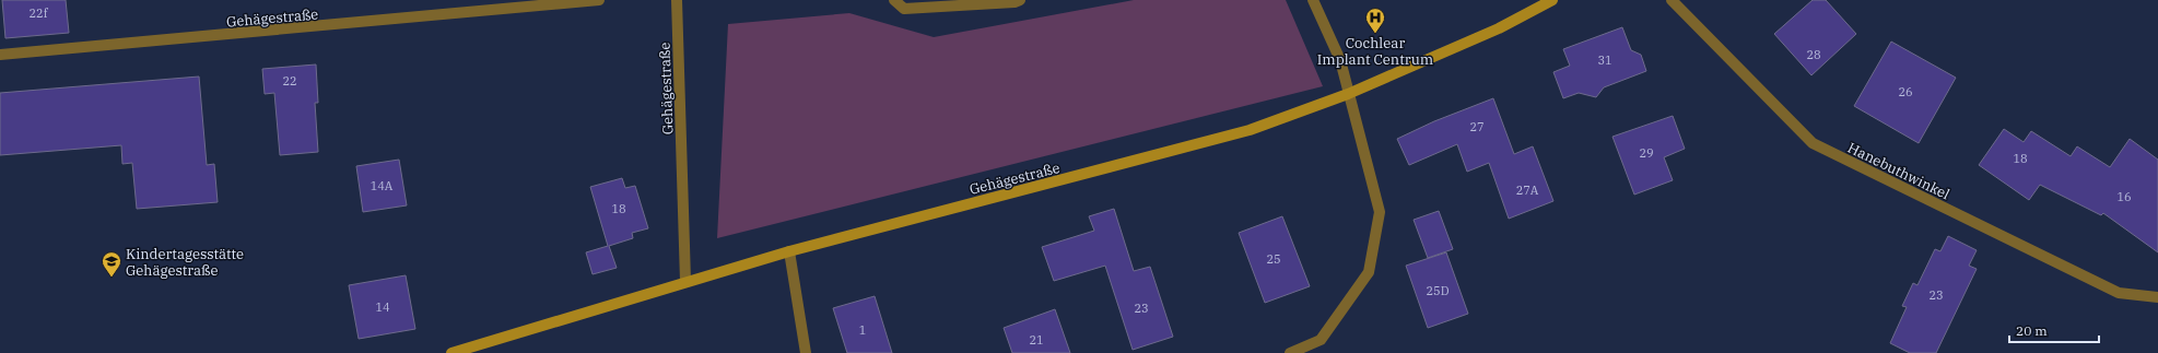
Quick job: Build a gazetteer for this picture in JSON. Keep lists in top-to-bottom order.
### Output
{
  "streets": {
    "street": ["Gehägestraße", "Hanebuthwinkel"]
  },
  "places": {
    "hospital": ["Cochlear Implant Centrum"],
    "school or university": ["Kindertagesstätte Gehägestraße"]
  },
  "house_numbers": [
    "22f",
    "28",
    "31",
    "22",
    "26",
    "27",
    "29",
    "18",
    "14A",
    "27A",
    "16",
    "18",
    "25",
    "25D",
    "23",
    "14",
    "23",
    "1",
    "21"
  ],
  "scale_bar": "20 m"
}
